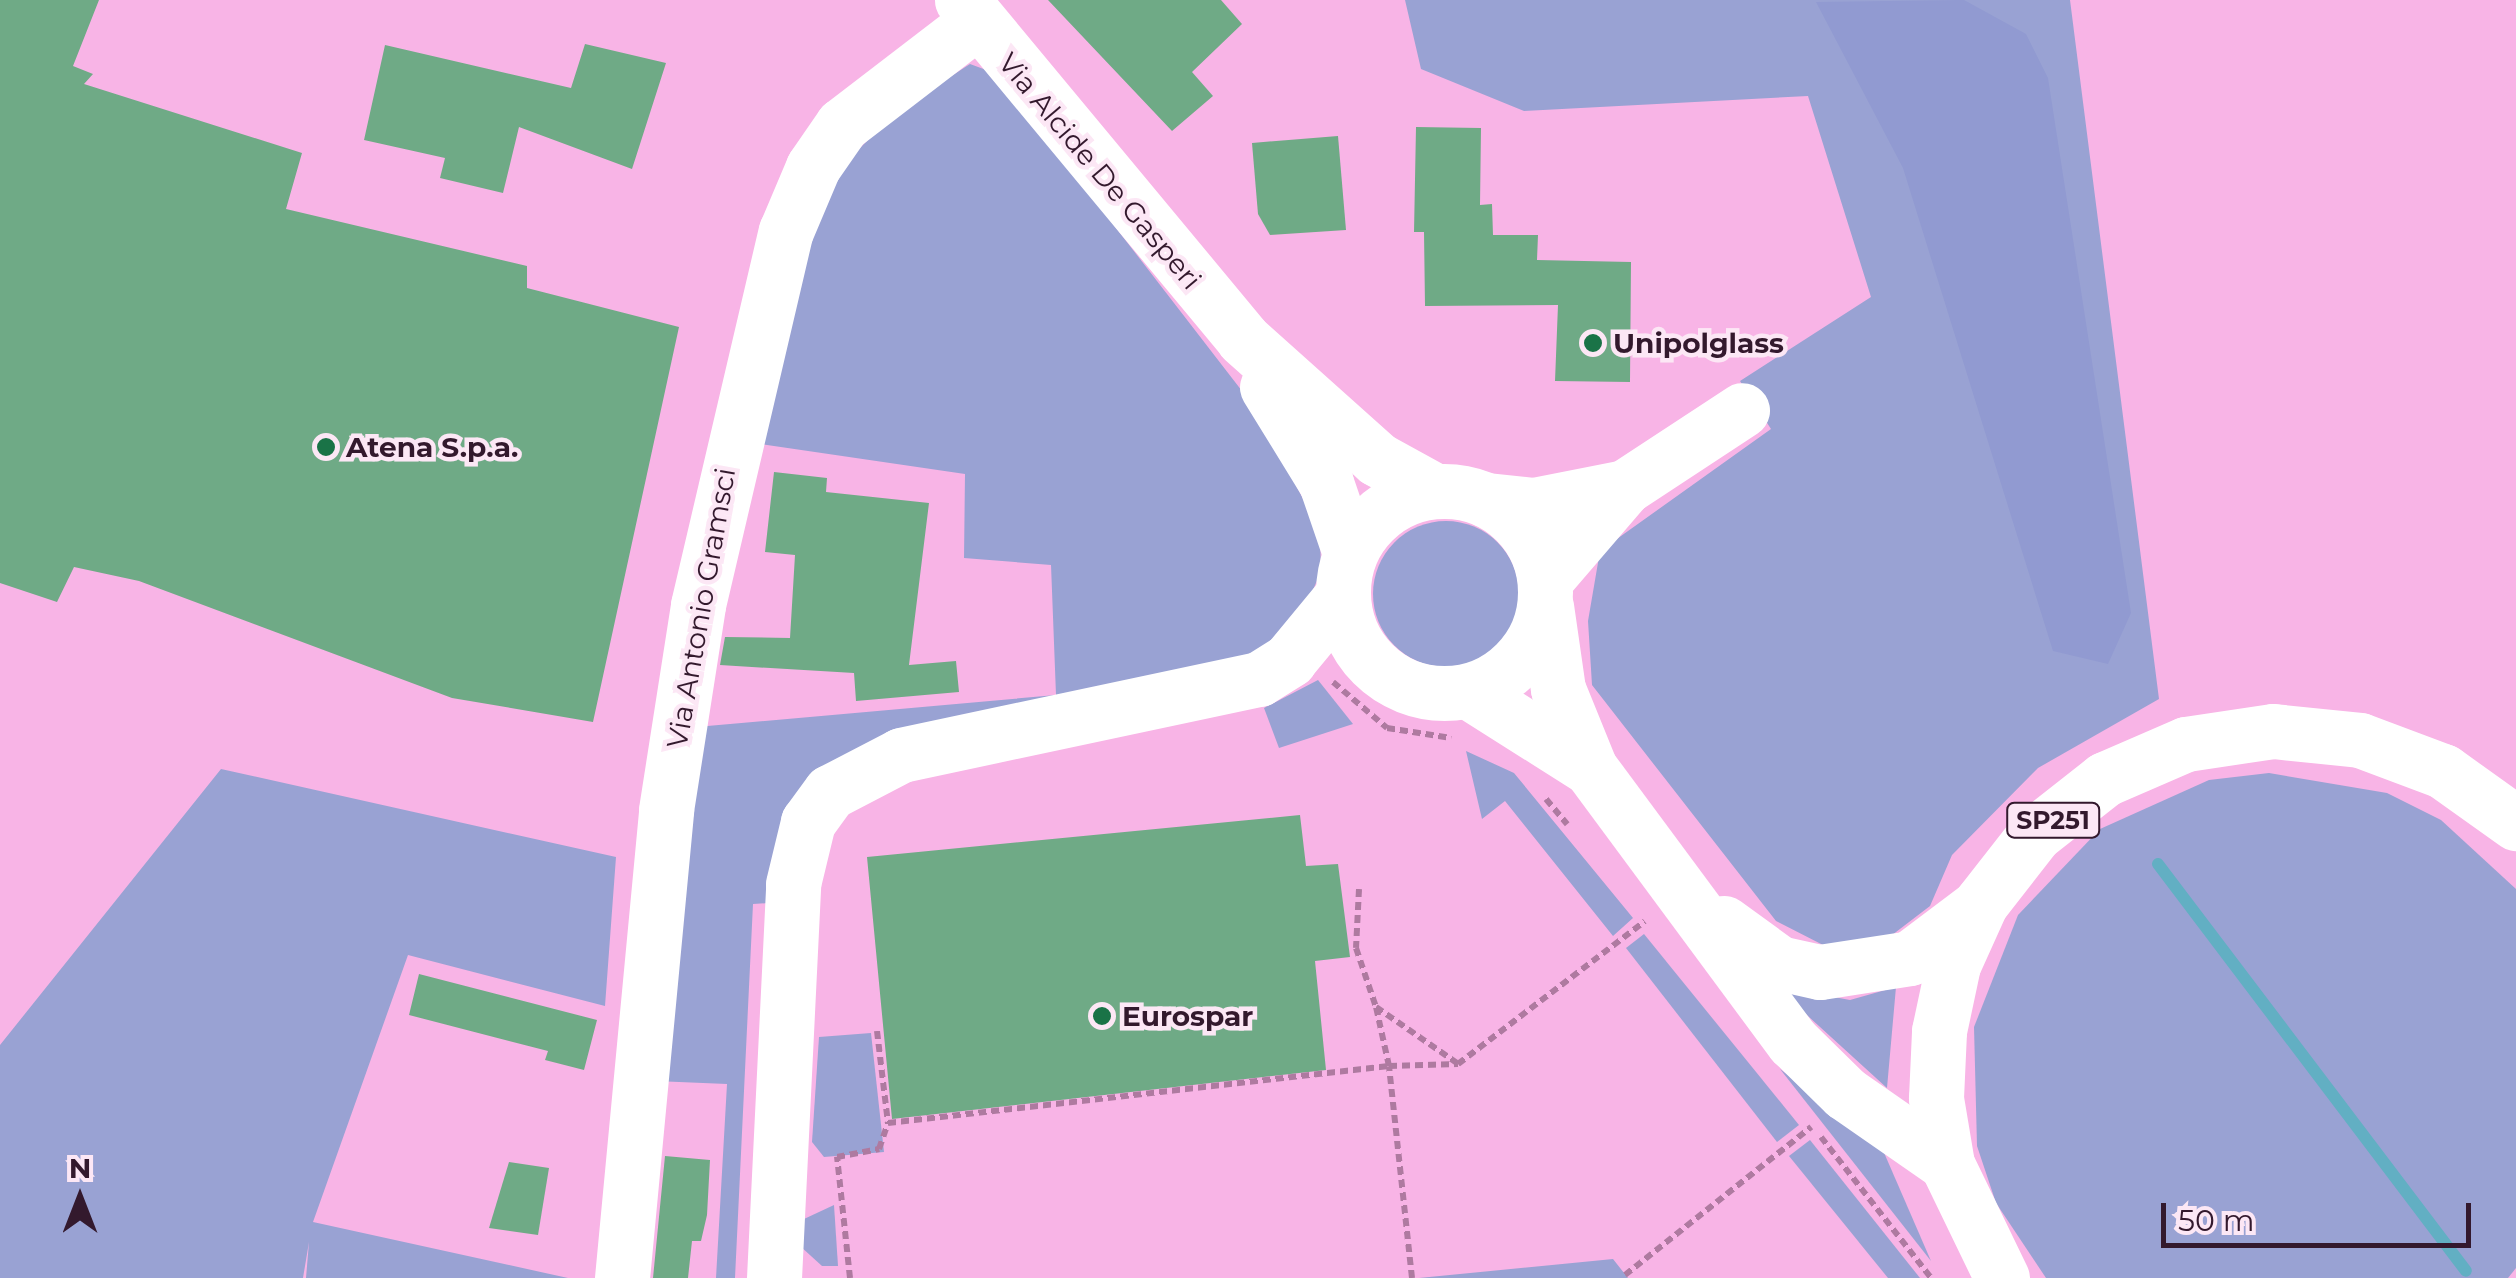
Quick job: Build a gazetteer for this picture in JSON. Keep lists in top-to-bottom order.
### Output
{
  "streets": {
    "main road": ["Via Alcide De Gasperi", "Via Antonio Gramsci", "SP251"]
  },
  "crossings": [
    ["Via Alcide De Gasperi", "Via Antonio Gramsci"]
  ],
  "places": ["Unipolglass", "Atena S.p.a.", "Eurospar"],
  "scale_bar": "50 m",
  "north": "top"
}
